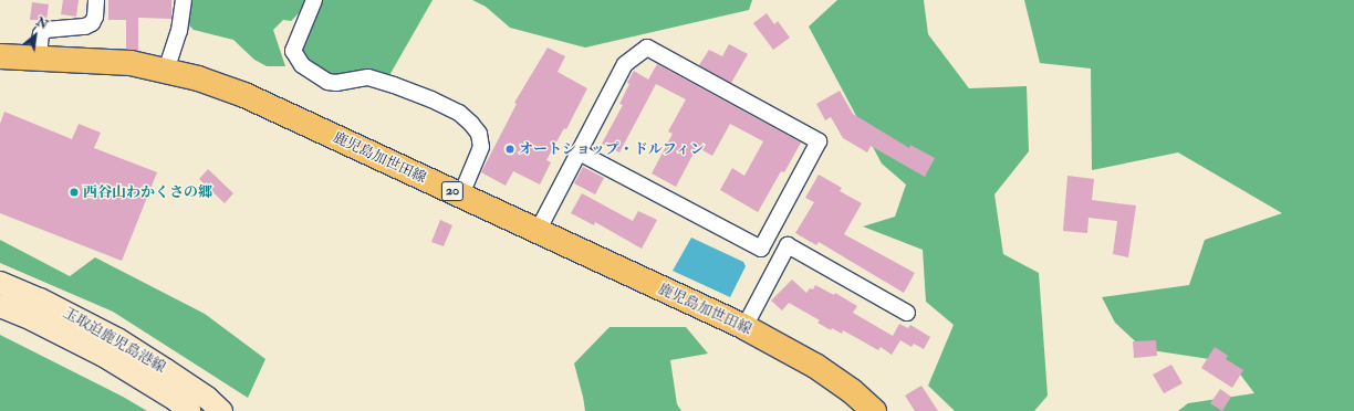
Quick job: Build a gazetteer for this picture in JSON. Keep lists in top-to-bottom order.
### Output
{
  "streets": {
    "main road": ["鹿児島加世田線", "20", "玉取迫鹿児島港線"]
  },
  "places": ["オートショップ・ドルフィン", "西谷山わかくさの郷"],
  "north": "top right"
}
